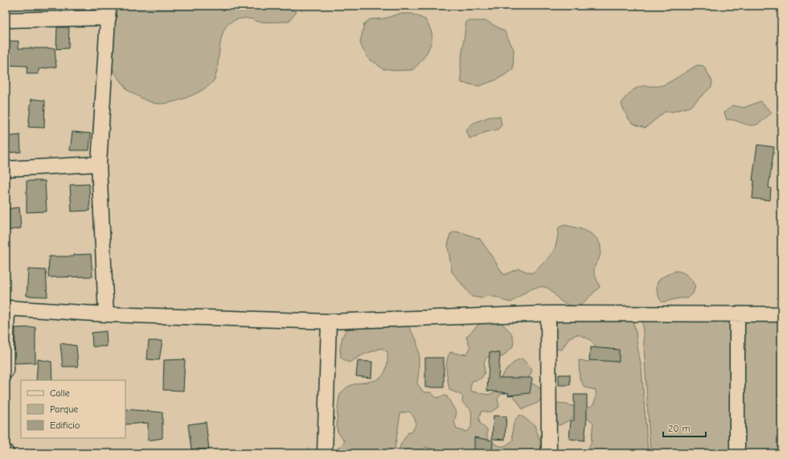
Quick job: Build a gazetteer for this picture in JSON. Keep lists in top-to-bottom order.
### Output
{
  "legend": ["Calle", "Parque", "Edificio"],
  "scale_bar": "20 m"
}
